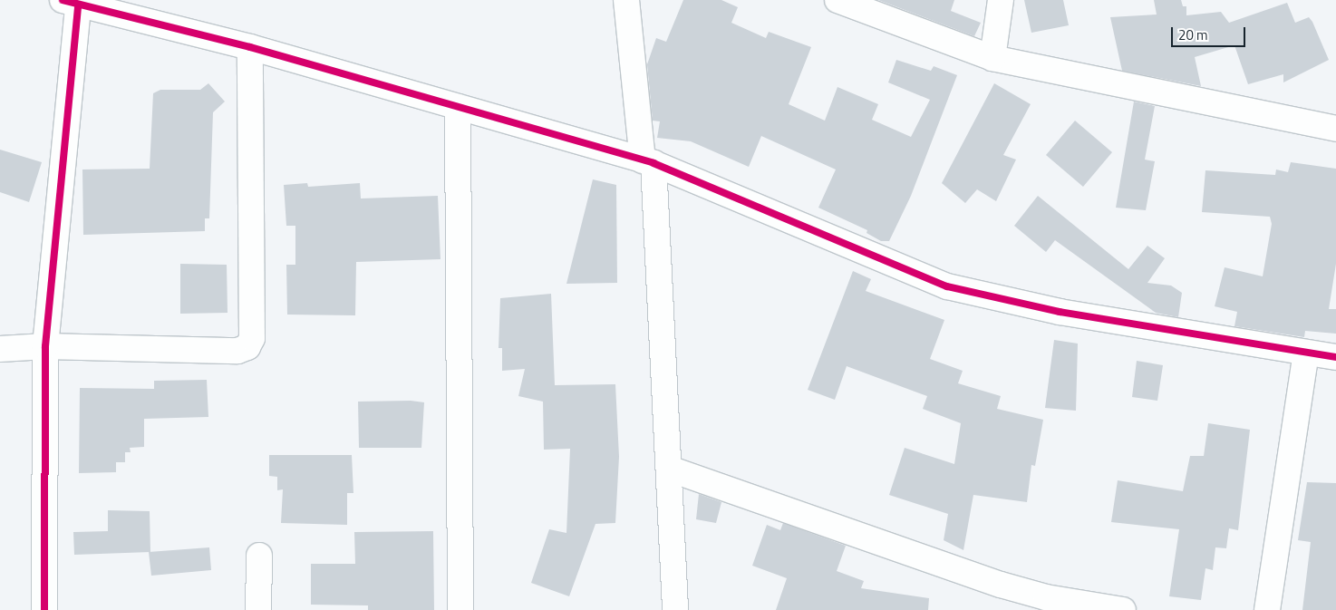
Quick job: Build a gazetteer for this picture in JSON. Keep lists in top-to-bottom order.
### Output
{
  "scale_bar": "20 m"
}
